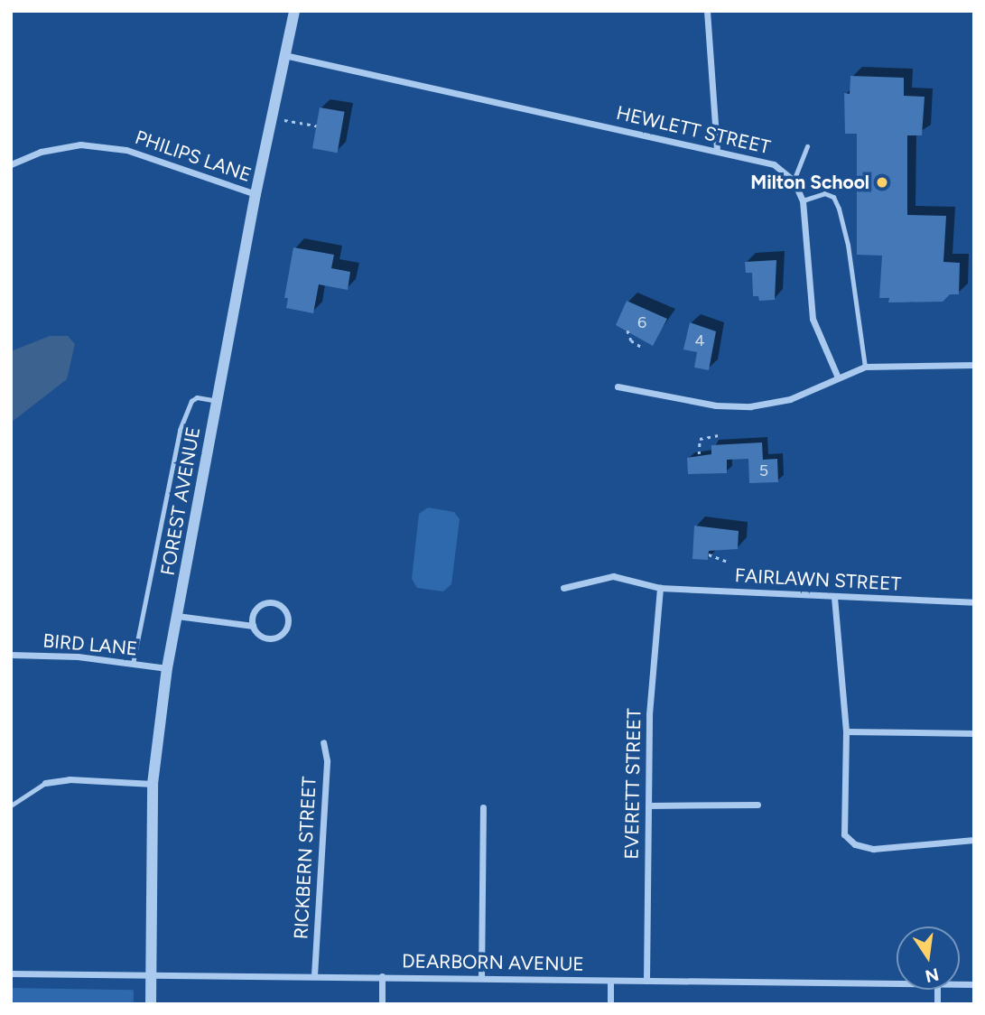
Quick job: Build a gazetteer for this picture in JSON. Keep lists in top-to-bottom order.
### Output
{
  "streets": {
    "street": [
      "HEWLETT STREET",
      "PHILIPS LANE",
      "FOREST AVENUE",
      "FAIRLAWN STREET",
      "BIRD LANE",
      "EVERETT STREET",
      "RICKBERN STREET",
      "DEARBORN AVENUE"
    ]
  },
  "crossings": [
    ["HEWLETT STREET", "FOREST AVENUE"],
    ["PHILIPS LANE", "FOREST AVENUE"],
    ["FOREST AVENUE", "BIRD LANE"],
    ["FOREST AVENUE", "DEARBORN AVENUE"],
    ["FAIRLAWN STREET", "EVERETT STREET"],
    ["EVERETT STREET", "DEARBORN AVENUE"],
    ["RICKBERN STREET", "DEARBORN AVENUE"]
  ],
  "places": ["Milton School"],
  "house_numbers": ["6", "4", "5"],
  "north": "bottom"
}
